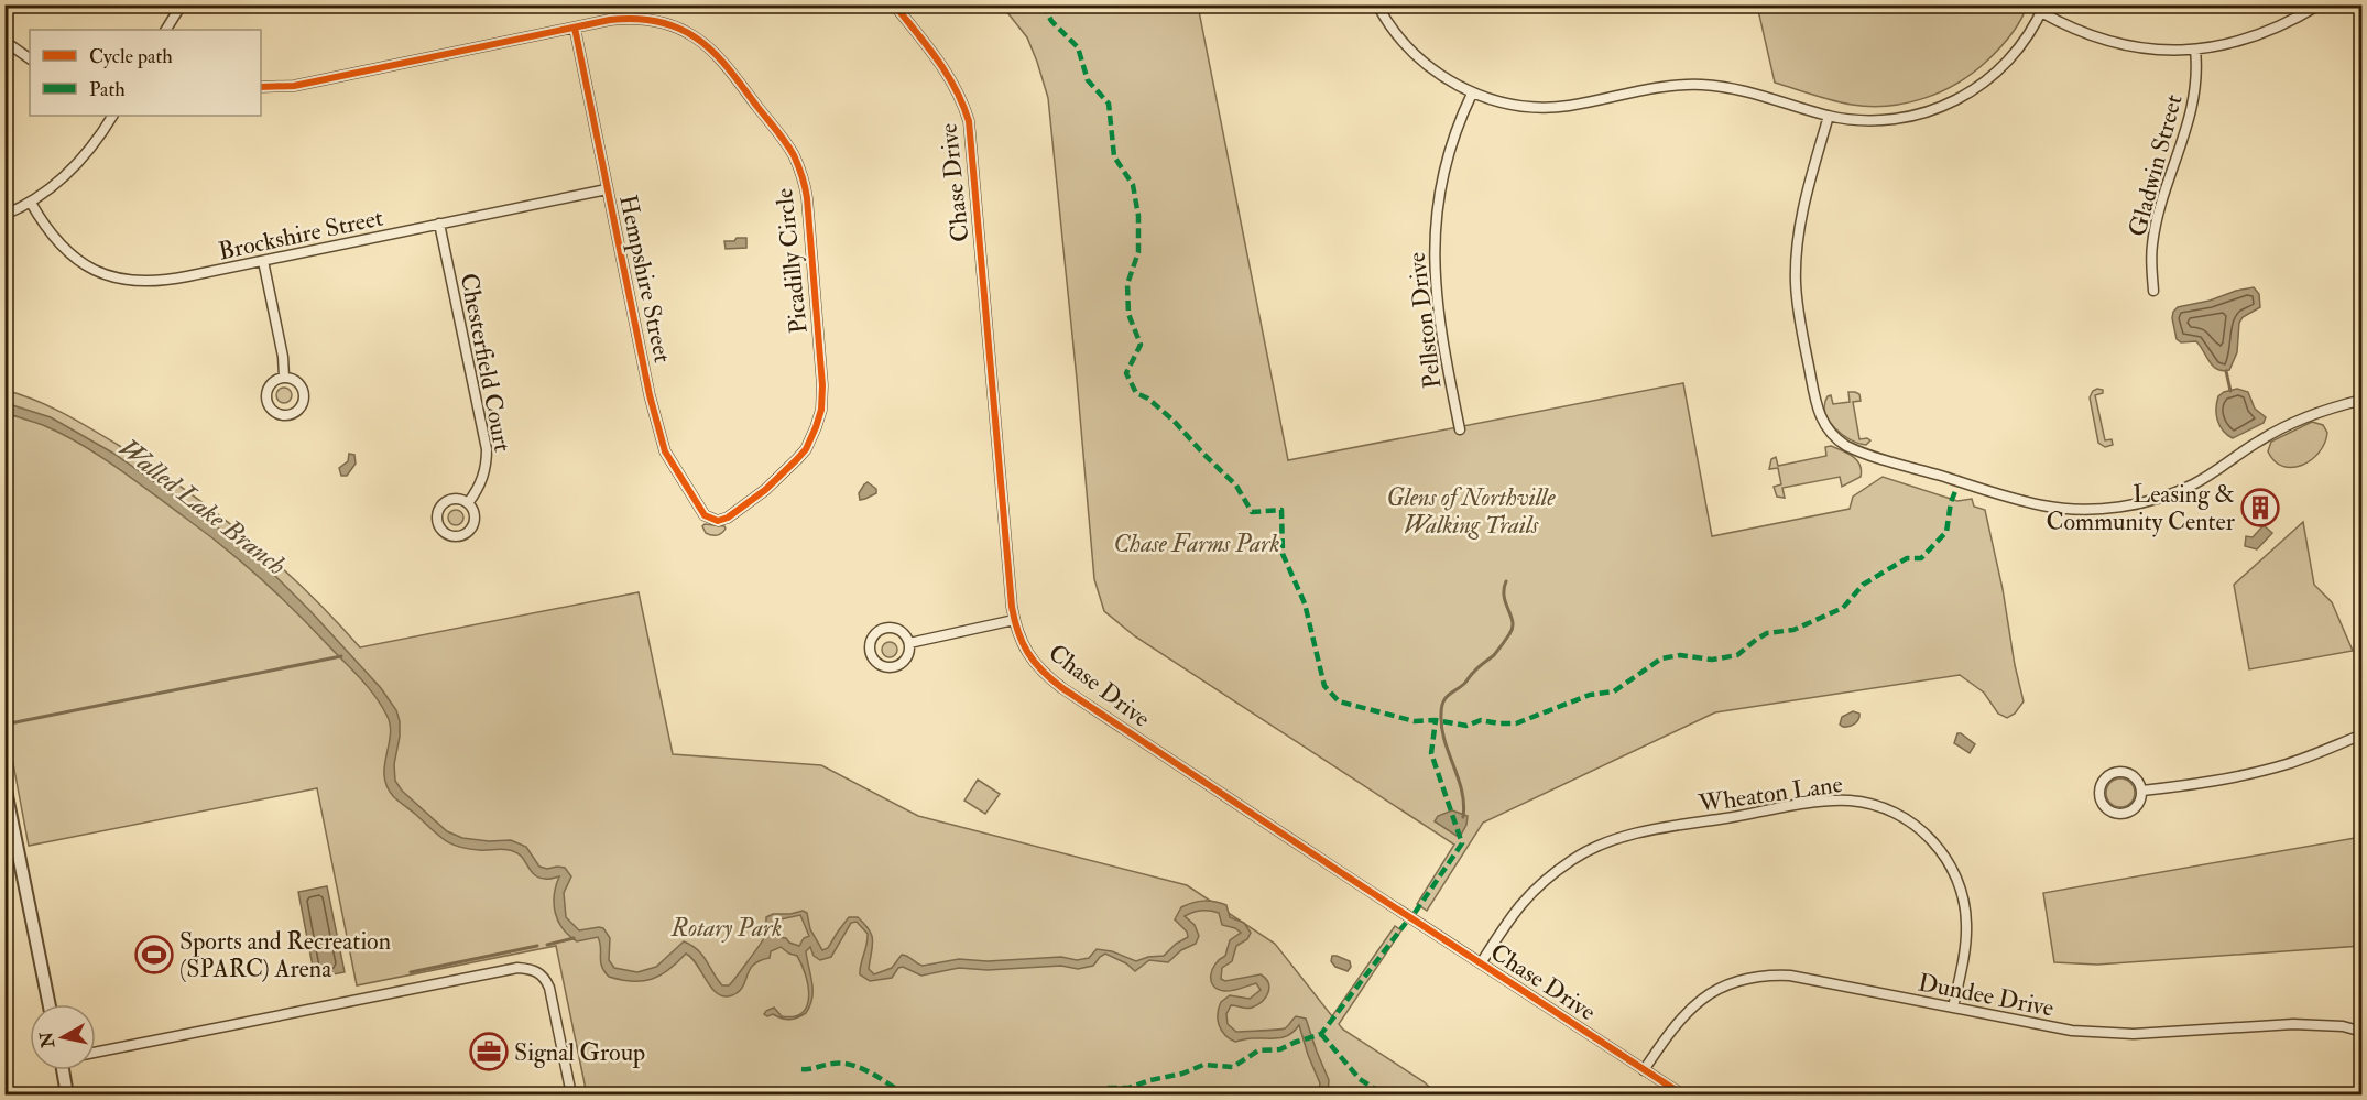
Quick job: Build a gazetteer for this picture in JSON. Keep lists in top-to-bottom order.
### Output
{
  "streets": {
    "street": [
      "Gladwin Street",
      "Chase Drive",
      "Brockshire Street",
      "Picadilly Circle",
      "Hempshire Street",
      "Pellston Drive",
      "Chesterfield Court",
      "Wheaton Lane",
      "Dundee Drive"
    ]
  },
  "crossings": [
    ["Chase Drive", "Wheaton Lane"],
    ["Chase Drive", "Dundee Drive"],
    ["Brockshire Street", "Hempshire Street"],
    ["Brockshire Street", "Chesterfield Court"],
    ["Picadilly Circle", "Hempshire Street"],
    ["Wheaton Lane", "Dundee Drive"]
  ],
  "water": ["Walled Lake Branch"],
  "parks": ["Glens of Northville Walking Trails", "Chase Farms Park", "Rotary Park"],
  "places": {
    "building": ["Leasing & Community Center"],
    "sports": ["Sports and Recreation (SPARC) Arena"],
    "office": ["Signal Group"]
  },
  "legend": ["Cycle path", "Path"],
  "north": "left"
}
